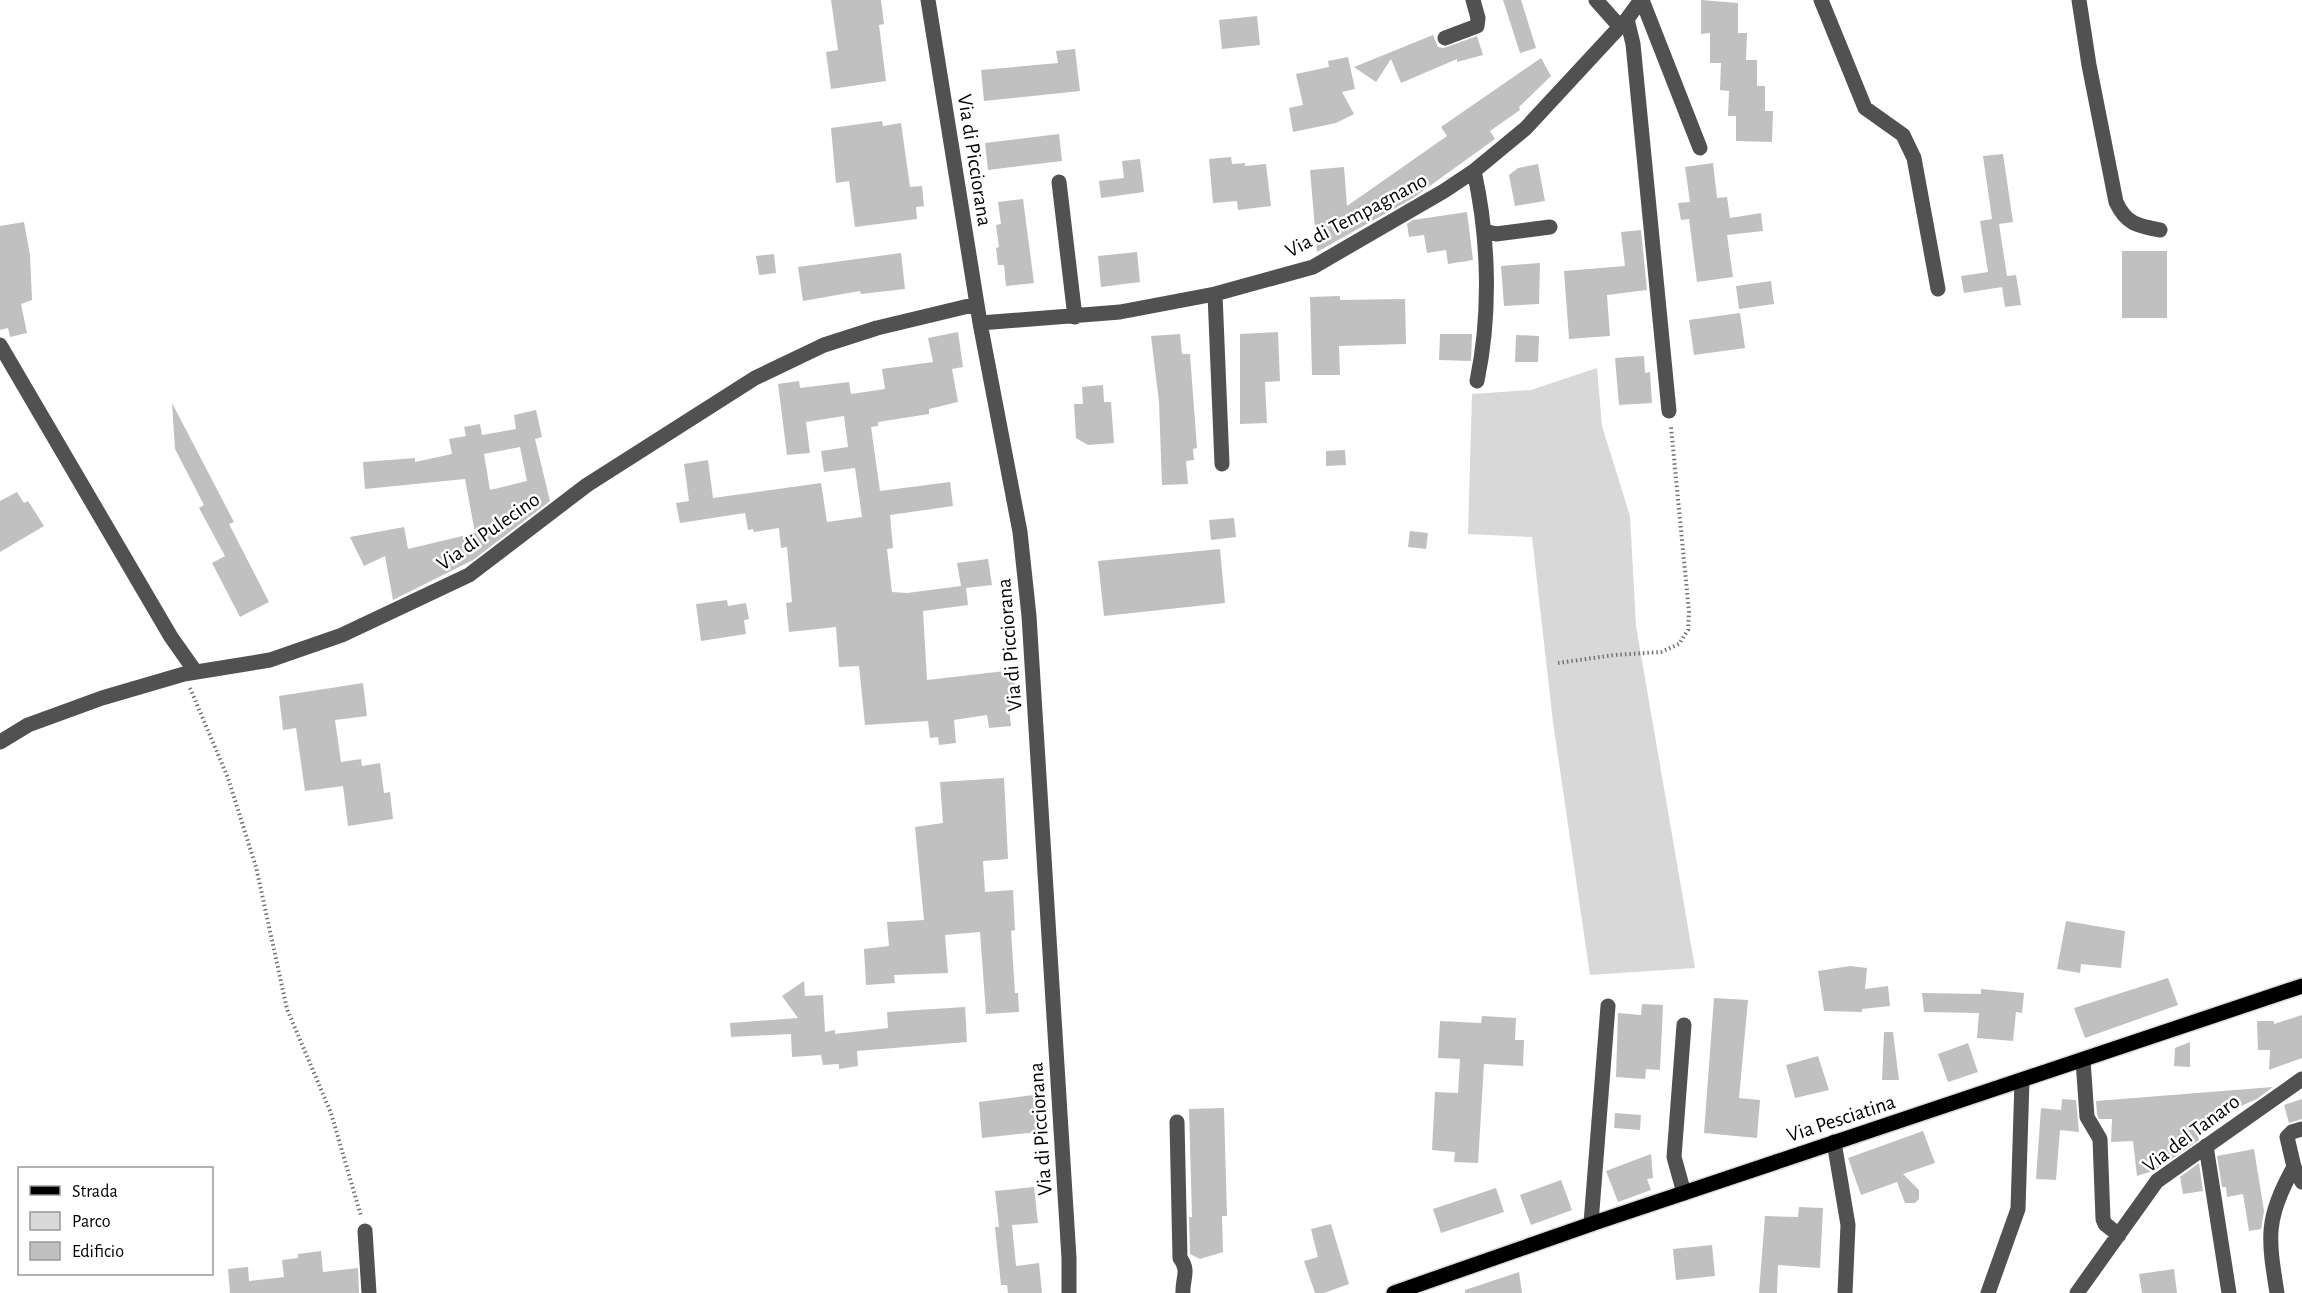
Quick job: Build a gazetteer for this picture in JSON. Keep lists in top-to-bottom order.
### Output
{
  "streets": {
    "main road": ["Via Pesciatina"],
    "street": [
      "Via di Picciorana",
      "Via di Tempagnano",
      "Via di Pulecino",
      "Via del Tanaro"
    ]
  },
  "crossings": [
    ["Via di Picciorana", "Via di Tempagnano"],
    ["Via di Picciorana", "Via di Pulecino"]
  ],
  "legend": ["Strada", "Parco", "Edificio"]
}
